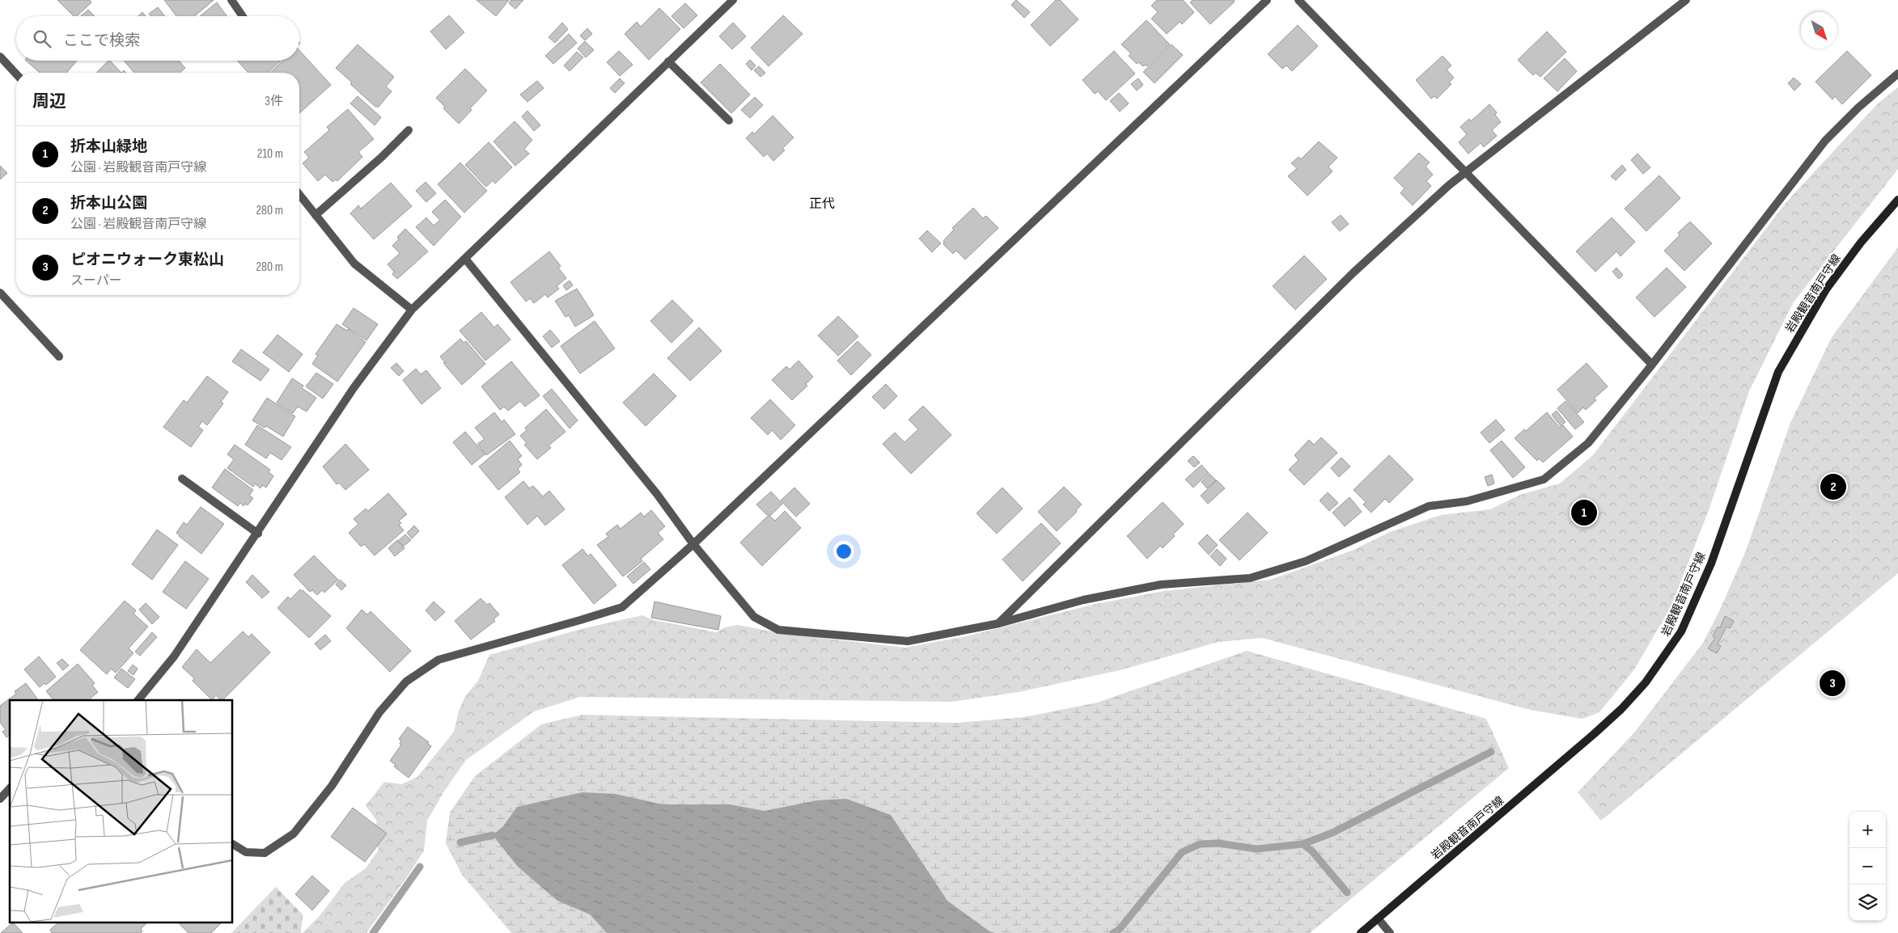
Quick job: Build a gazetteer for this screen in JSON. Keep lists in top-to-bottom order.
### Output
{
  "streets": {
    "main road": ["岩殿観音南戸守線"]
  },
  "districts": ["正代"],
  "north": "bottom right",
  "page": {
    "search": "ここで検索",
    "heading": ["周辺", "3件"],
    "list": [
      {
        "mark": "1",
        "name": "折本山緑地",
        "note": "公園 · 岩殿観音南戸守線",
        "value": "210 m"
      },
      {
        "mark": "2",
        "name": "折本山公園",
        "note": "公園 · 岩殿観音南戸守線",
        "value": "280 m"
      },
      {
        "mark": "3",
        "name": "ピオニウォーク東松山",
        "note": "スーパー",
        "value": "280 m"
      }
    ],
    "pins": ["2", "1", "3"],
    "map_buttons": ["+", "−"]
  }
}
